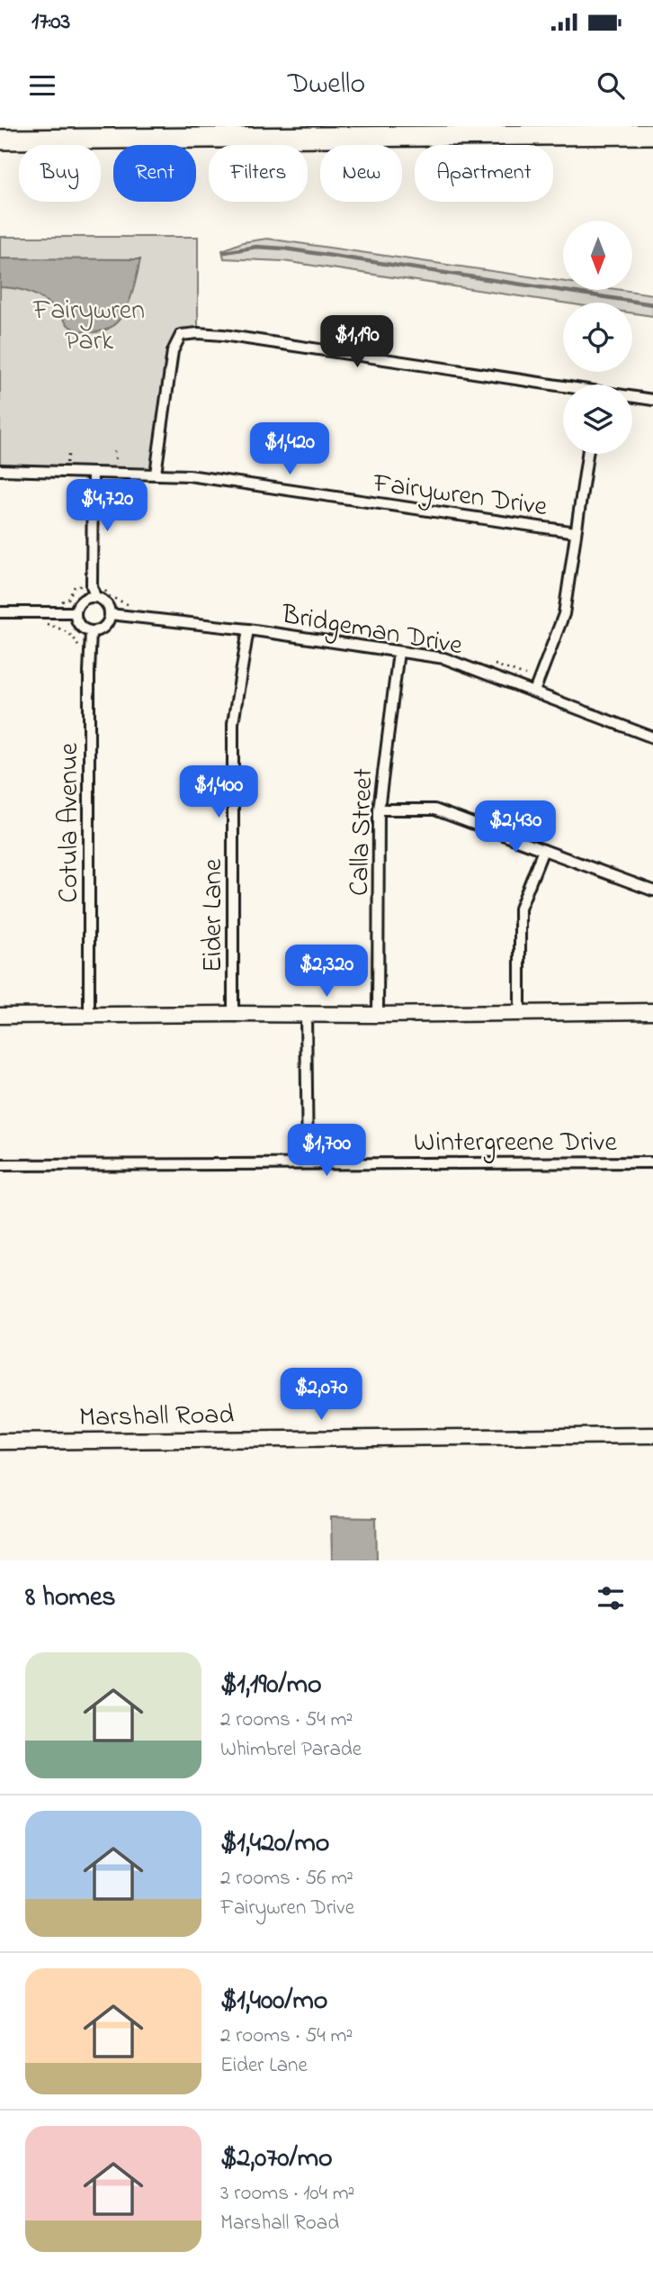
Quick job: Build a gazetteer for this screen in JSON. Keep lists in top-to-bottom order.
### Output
{
  "streets": {
    "street": [
      "Fairywren Drive",
      "Bridgeman Drive",
      "Cotula Avenue",
      "Calla Street",
      "Eider Lane",
      "Wintergreene Drive",
      "Marshall Road"
    ]
  },
  "crossings": [
    ["Bridgeman Drive", "Cotula Avenue"],
    ["Bridgeman Drive", "Calla Street"],
    ["Bridgeman Drive", "Eider Lane"]
  ],
  "parks": ["Fairywren Park"],
  "north": "bottom",
  "page": {
    "status": "17:03",
    "header": "Dwello",
    "chip": [
      "Buy",
      "Rent",
      "Filters",
      "New",
      "Apartment"
    ],
    "price": [
      "$1,190",
      "$1,420",
      "$4,720",
      "$1,400",
      "$2,430",
      "$2,320",
      "$1,700",
      "$2,070"
    ],
    "heading": "8 homes",
    "list": [
      {
        "name": "$1,190/mo",
        "note": "2 rooms · 54 m² · Whimbrel Parade"
      },
      {
        "name": "$1,420/mo",
        "note": "2 rooms · 56 m² · Fairywren Drive"
      },
      {
        "name": "$1,400/mo",
        "note": "2 rooms · 54 m² · Eider Lane"
      },
      {
        "name": "$2,070/mo",
        "note": "3 rooms · 104 m² · Marshall Road"
      }
    ]
  }
}
